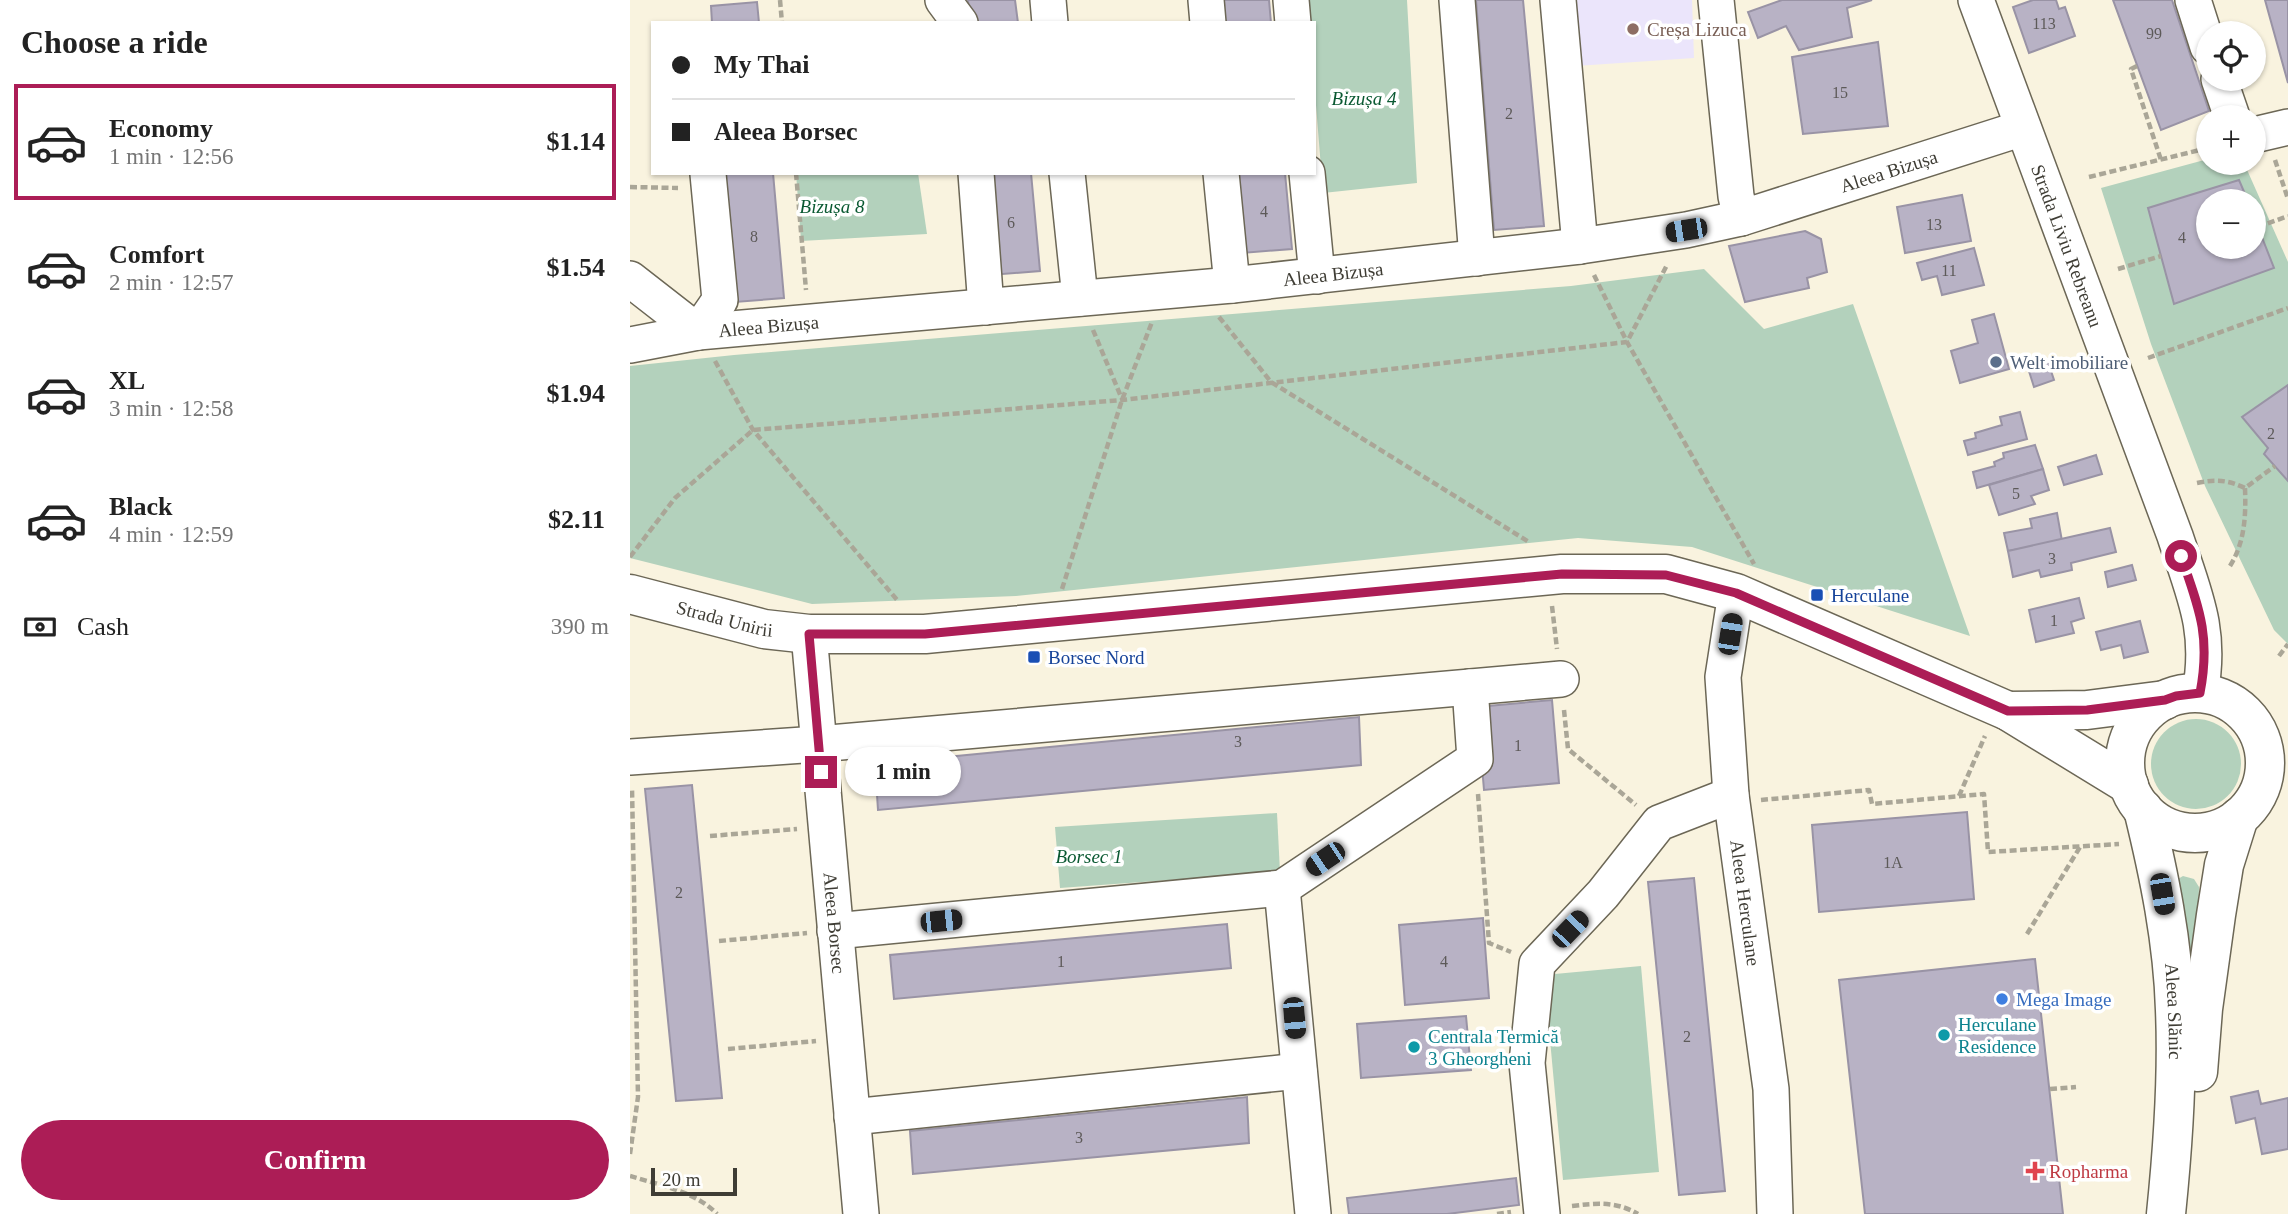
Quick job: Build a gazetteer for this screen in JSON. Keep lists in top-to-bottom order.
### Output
{
  "streets": {
    "main road": ["Strada Unirii", "Aleea Slănic"],
    "street": [
      "Aleea Bizușa",
      "Strada Liviu Rebreanu",
      "Aleea Herculane",
      "Aleea Borsec"
    ]
  },
  "crossings": [
    ["Aleea Bizușa", "Strada Liviu Rebreanu"],
    ["Strada Liviu Rebreanu", "Strada Unirii"],
    ["Strada Liviu Rebreanu", "Aleea Slănic"],
    ["Strada Unirii", "Aleea Herculane"],
    ["Strada Unirii", "Aleea Borsec"],
    ["Strada Unirii", "Aleea Slănic"]
  ],
  "parks": ["Bizușa 4", "Bizușa 8", "Borsec 1"],
  "places": {
    "other": [
      "Creșa Lizuca",
      "Welt imobiliare",
      "Mega Image",
      "Herculane Residence",
      "Centrala Termică 3 Gheorgheni"
    ],
    "transit": ["Herculane", "Borsec Nord"],
    "health": ["Ropharma"]
  },
  "house_numbers": [
    "113",
    "99",
    "15",
    "2",
    "4",
    "6",
    "13",
    "8",
    "4",
    "11",
    "2",
    "5",
    "3",
    "1",
    "3",
    "1",
    "1A",
    "2",
    "1",
    "4",
    "2",
    "3"
  ],
  "scale_bar": "20 m",
  "page": {
    "heading": "Choose a ride",
    "map_buttons": ["+", "−"],
    "banner": ["My Thai", "Aleea Borsec"],
    "list": [
      {
        "name": "Economy",
        "note": "1 min · 12:56",
        "value": "$1.14"
      },
      {
        "name": "Comfort",
        "note": "2 min · 12:57",
        "value": "$1.54"
      },
      {
        "name": "XL",
        "note": "3 min · 12:58",
        "value": "$1.94"
      },
      {
        "name": "Black",
        "note": "4 min · 12:59",
        "value": "$2.11"
      }
    ],
    "pay": ["Cash", "390 m"],
    "bubble": "1 min",
    "buttons": "Confirm",
    "scale": "20 m"
  }
}
